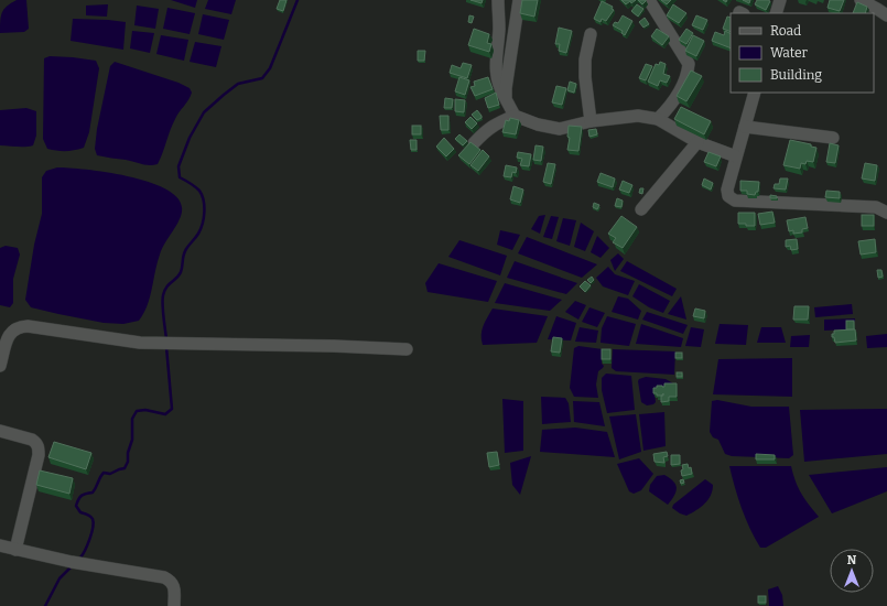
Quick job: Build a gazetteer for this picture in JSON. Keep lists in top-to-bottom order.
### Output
{
  "legend": ["Road", "Water", "Building"],
  "north": "top"
}
